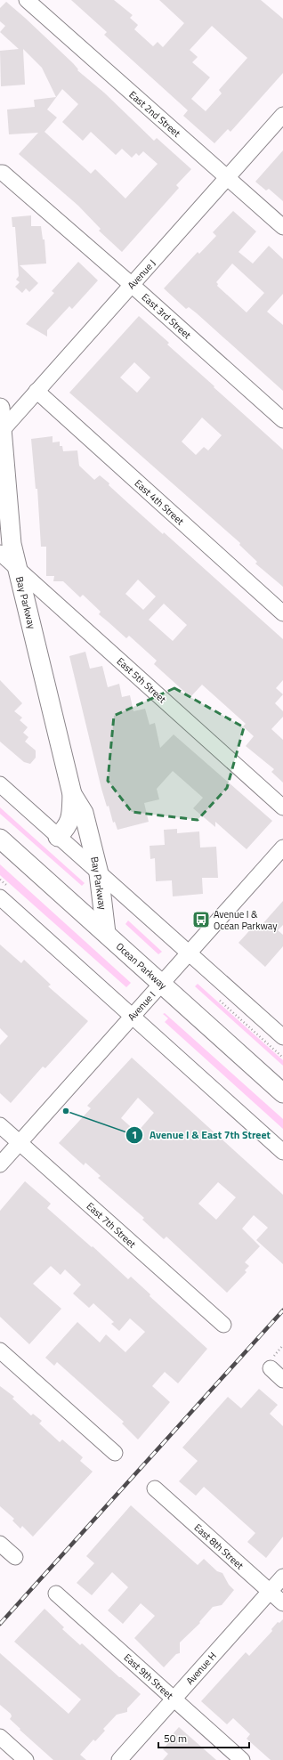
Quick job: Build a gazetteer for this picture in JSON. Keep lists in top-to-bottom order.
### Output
{
  "streets": {
    "main road": ["Bay Parkway", "Ocean Parkway"],
    "street": [
      "East 2nd Street",
      "Avenue J",
      "East 3rd Street",
      "East 4th Street",
      "East 5th Street",
      "Avenue I",
      "East 7th Street",
      "East 8th Street",
      "Avenue H",
      "East 9th Street"
    ]
  },
  "crossings": [
    ["East 2nd Street", "Avenue J"],
    ["Avenue J", "East 3rd Street"],
    ["Avenue J", "East 4th Street"],
    ["Avenue J", "Bay Parkway"],
    ["Bay Parkway", "East 5th Street"],
    ["Bay Parkway", "Ocean Parkway"],
    ["Ocean Parkway", "Avenue I"],
    ["Avenue I", "East 7th Street"],
    ["East 8th Street", "Avenue H"],
    ["Avenue H", "East 9th Street"]
  ],
  "places": {
    "bus stop": ["Avenue I & Ocean Parkway"],
    "other": ["Avenue I & East 7th Street"]
  },
  "scale_bar": "50 m"
}
